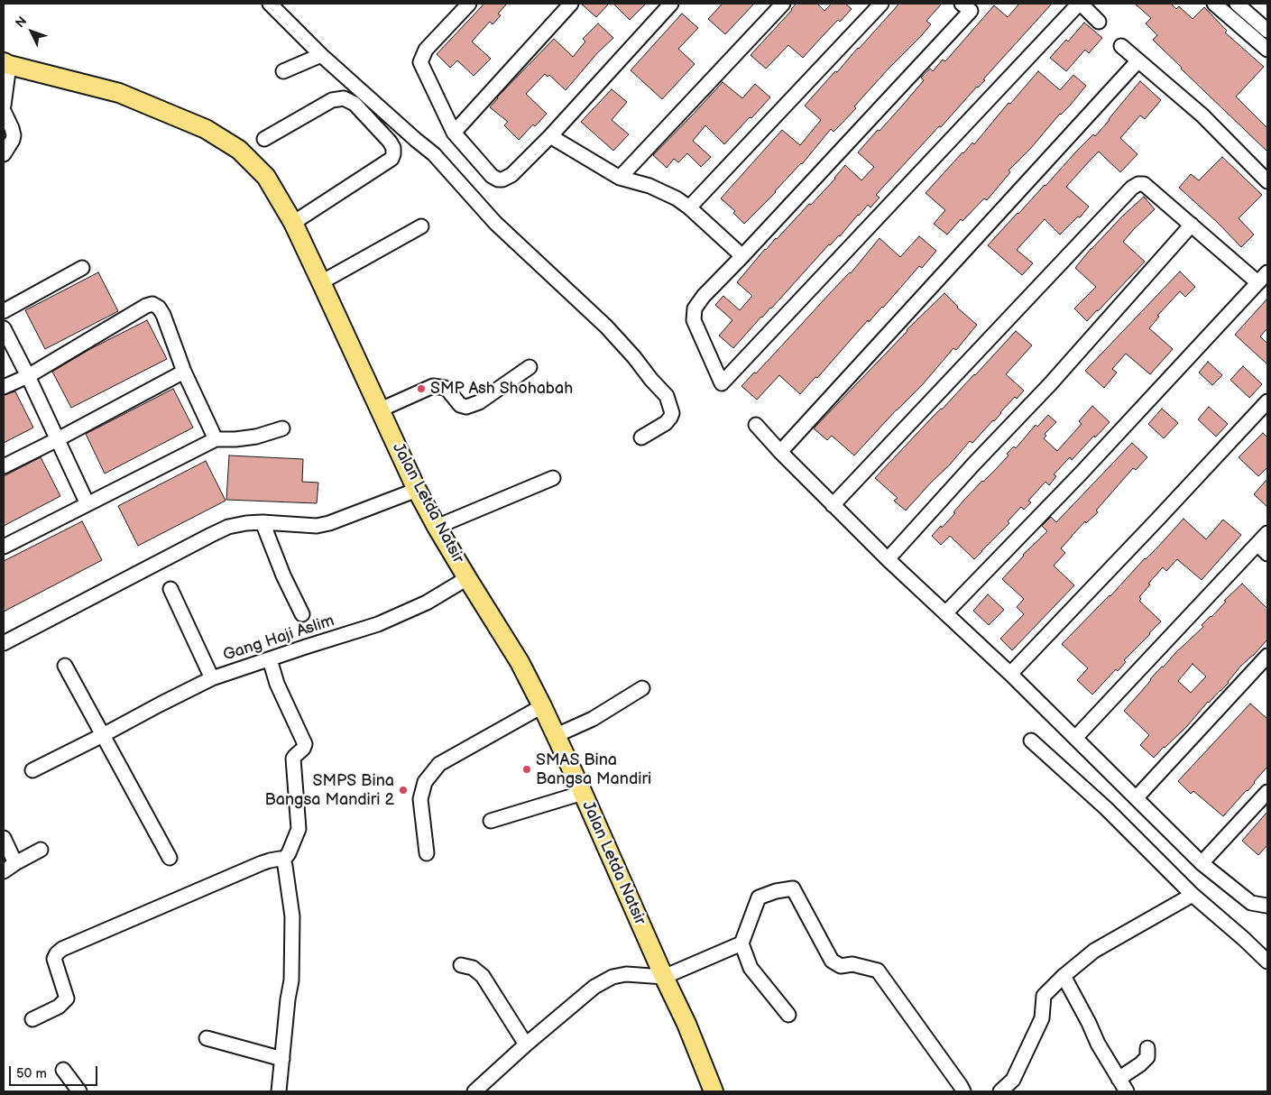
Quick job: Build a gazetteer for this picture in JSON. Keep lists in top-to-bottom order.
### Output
{
  "streets": {
    "main road": ["Jalan Letda Natsir"],
    "street": ["Gang Haji Aslim"]
  },
  "crossings": [
    ["Jalan Letda Natsir", "Gang Haji Aslim"]
  ],
  "places": ["SMP Ash Shohabah", "SMAS Bina Bangsa Mandiri", "SMPS Bina Bangsa Mandiri 2"],
  "scale_bar": "50 m",
  "north": "top left"
}
